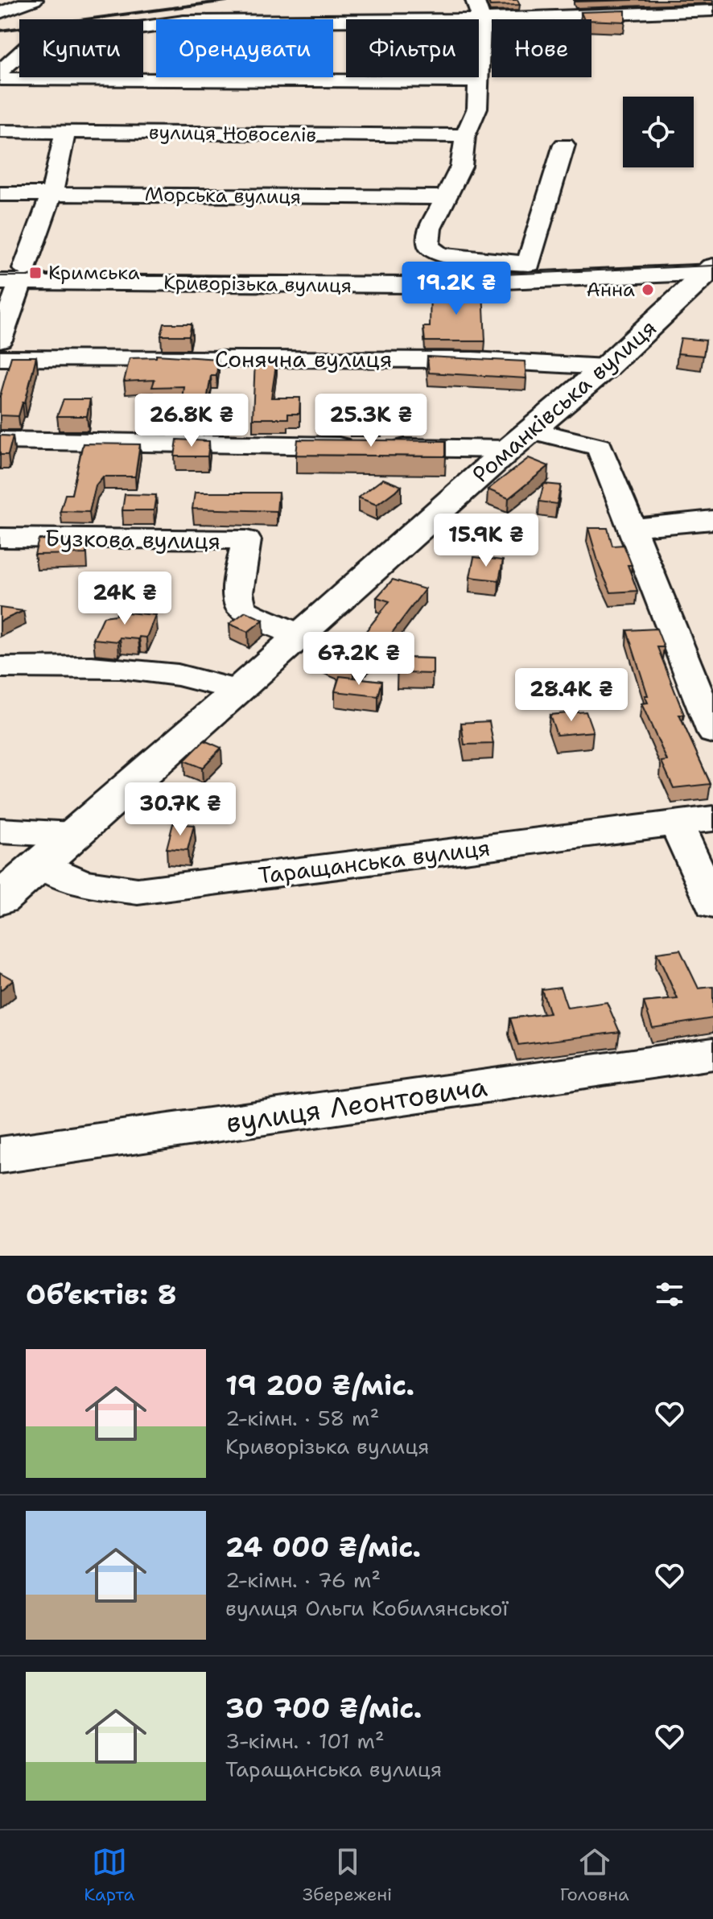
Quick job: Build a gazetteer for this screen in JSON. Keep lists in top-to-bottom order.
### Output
{
  "streets": {
    "main road": ["Романківська вулиця"],
    "street": [
      "вулиця Новоселів",
      "Морська вулиця",
      "Криворізька вулиця",
      "Сонячна вулиця",
      "Бузкова вулиця",
      "Таращанська вулиця",
      "вулиця Леонтовича"
    ]
  },
  "crossings": [
    ["Криворізька вулиця", "Романківська вулиця"],
    ["Сонячна вулиця", "Романківська вулиця"],
    ["Романківська вулиця", "Бузкова вулиця"],
    ["Романківська вулиця", "Таращанська вулиця"]
  ],
  "places": {
    "transit": ["Кримська"],
    "other": ["Анна"]
  },
  "page": {
    "chip": [
      "Купити",
      "Орендувати",
      "Фільтри",
      "Нове"
    ],
    "price": [
      "19.2K ₴",
      "26.8K ₴",
      "25.3K ₴",
      "15.9K ₴",
      "24K ₴",
      "67.2K ₴",
      "28.4K ₴",
      "30.7K ₴"
    ],
    "heading": "Об’єктів: 8",
    "list": [
      {
        "name": "19 200 ₴/міс.",
        "note": "2-кімн. · 58 m² · Криворізька вулиця"
      },
      {
        "name": "24 000 ₴/міс.",
        "note": "2-кімн. · 76 m² · вулиця Ольги Кобилянської"
      },
      {
        "name": "30 700 ₴/міс.",
        "note": "3-кімн. · 101 m² · Таращанська вулиця"
      }
    ],
    "tabs": ["Карта", "Збережені", "Головна"]
  }
}
